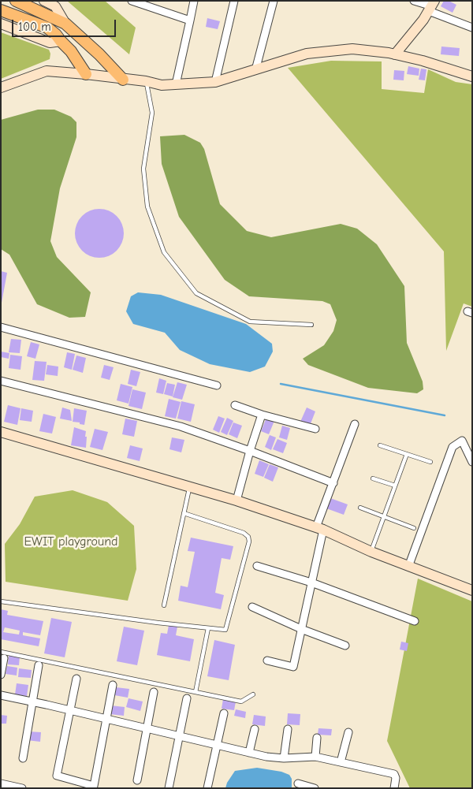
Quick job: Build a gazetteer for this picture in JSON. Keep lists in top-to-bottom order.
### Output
{
  "parks": ["EWIT playground"],
  "scale_bar": "100 m"
}
